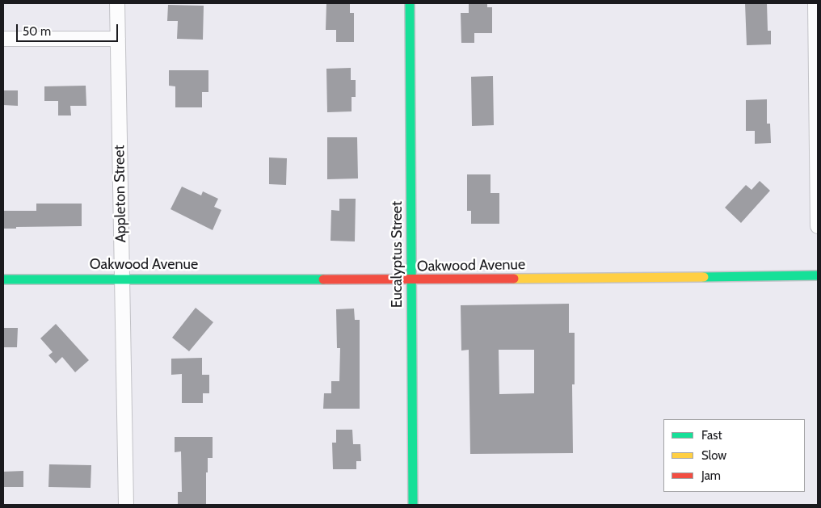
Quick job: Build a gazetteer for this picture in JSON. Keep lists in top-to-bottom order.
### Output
{
  "streets": {
    "street": ["Appleton Street", "Eucalyptus Street", "Oakwood Avenue"]
  },
  "crossings": [
    ["Appleton Street", "Oakwood Avenue"],
    ["Eucalyptus Street", "Oakwood Avenue"]
  ],
  "legend": ["Fast", "Slow", "Jam"],
  "scale_bar": "50 m"
}
